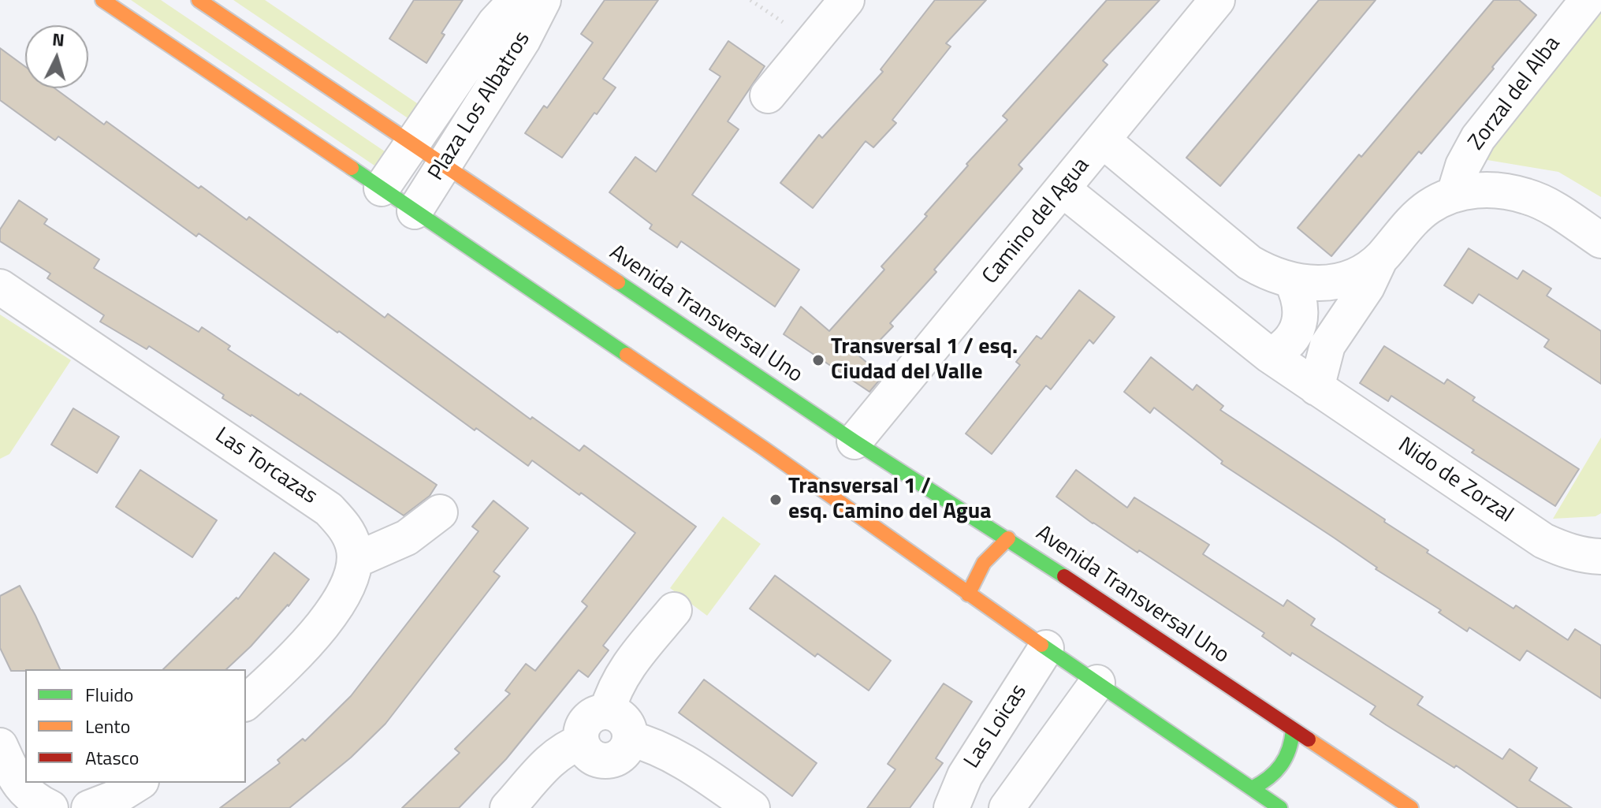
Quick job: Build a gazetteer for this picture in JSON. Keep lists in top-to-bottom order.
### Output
{
  "streets": {
    "street": [
      "Zorzal del Alba",
      "Plaza Los Albatros",
      "Camino del Agua",
      "Avenida Transversal Uno",
      "Las Torcazas",
      "Nido de Zorzal",
      "Las Loicas"
    ]
  },
  "crossings": [
    ["Plaza Los Albatros", "Avenida Transversal Uno"],
    ["Camino del Agua", "Avenida Transversal Uno"],
    ["Camino del Agua", "Nido de Zorzal"]
  ],
  "places": ["Transversal 1 / esq. Ciudad del Valle", "Transversal 1 / esq. Camino del Agua"],
  "legend": ["Fluido", "Lento", "Atasco"],
  "north": "top"
}
